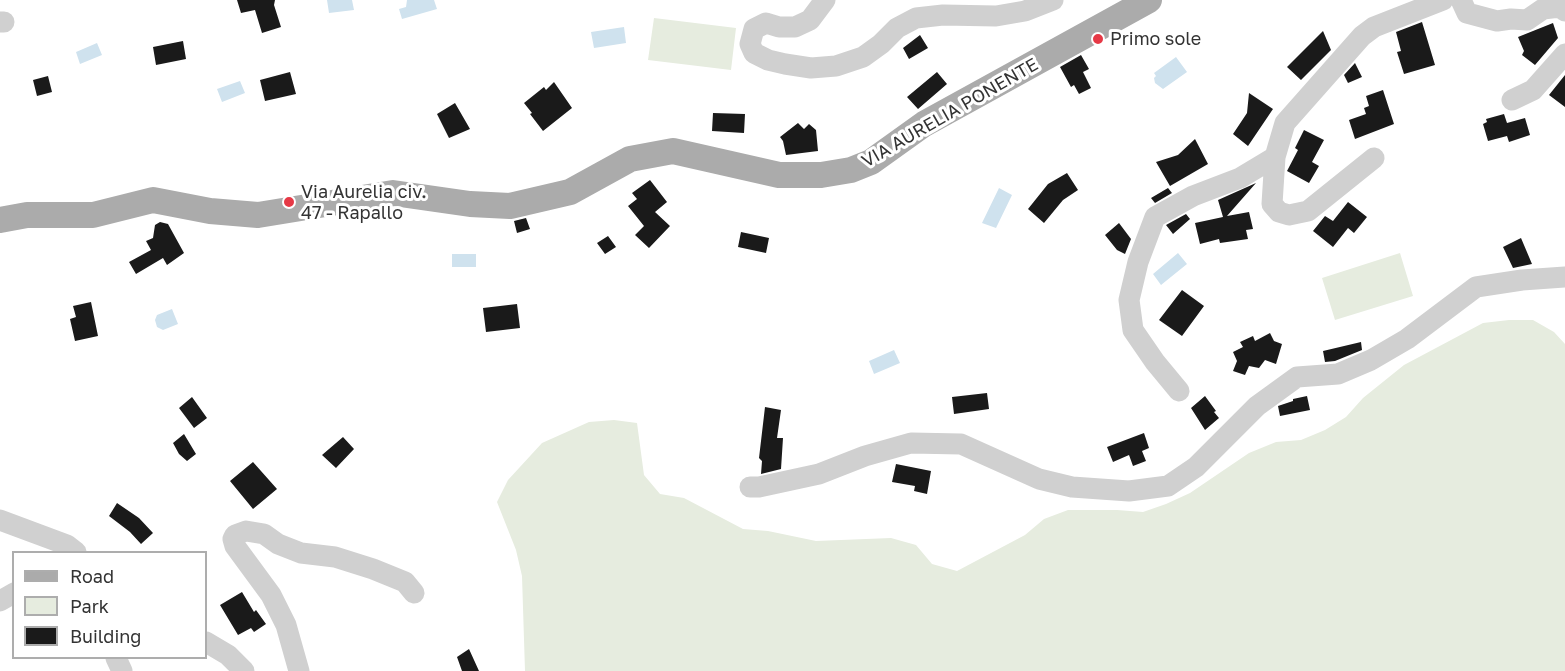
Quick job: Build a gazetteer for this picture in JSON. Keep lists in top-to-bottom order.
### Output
{
  "streets": {
    "main road": ["VIA AURELIA PONENTE"]
  },
  "places": ["Primo sole", "Via Aurelia civ. 47 - Rapallo"],
  "legend": ["Road", "Park", "Building"]
}
